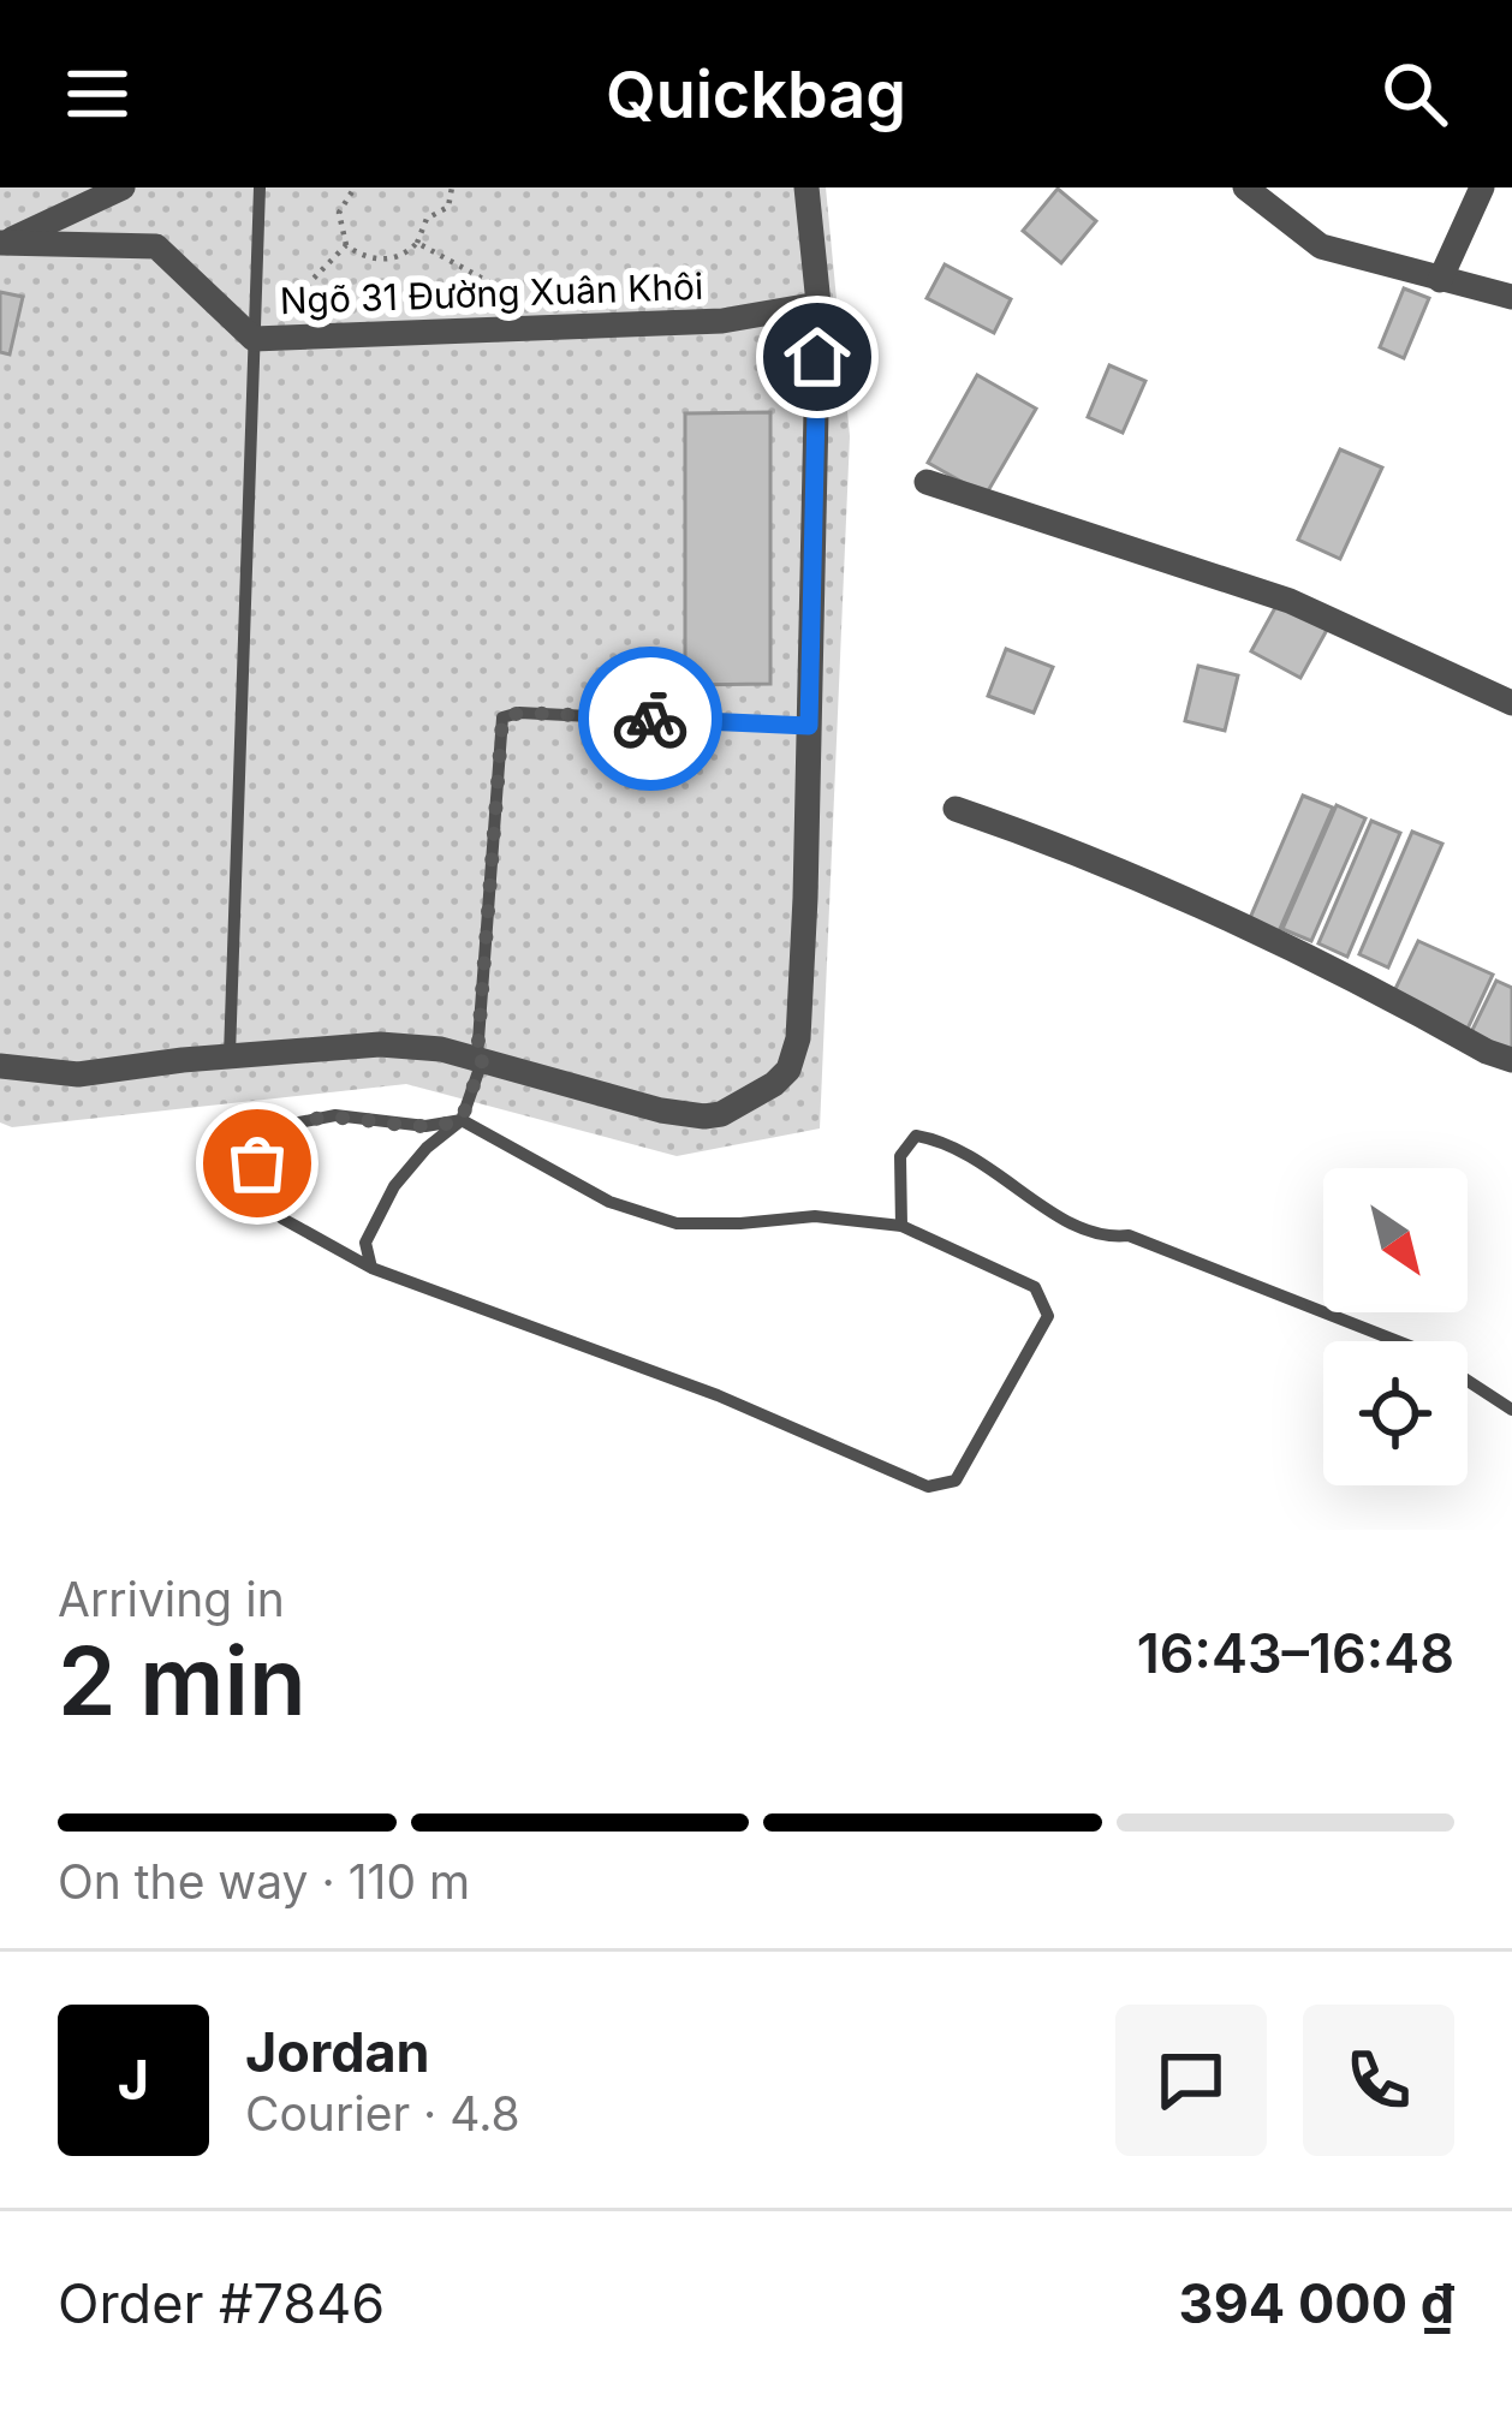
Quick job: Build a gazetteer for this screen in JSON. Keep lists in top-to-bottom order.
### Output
{
  "streets": {
    "street": ["Ngõ 31 Đường Xuân Khôi"]
  },
  "north": "bottom right",
  "page": {
    "header": "Quickbag",
    "heading": ["2 min", "Arriving in", "16:43–16:48"],
    "panel": [
      "Jordan",
      "Courier · 4.8",
      "Order #7846",
      "394 000 ₫"
    ],
    "bar": "On the way · 110 m",
    "round": "J"
  }
}
